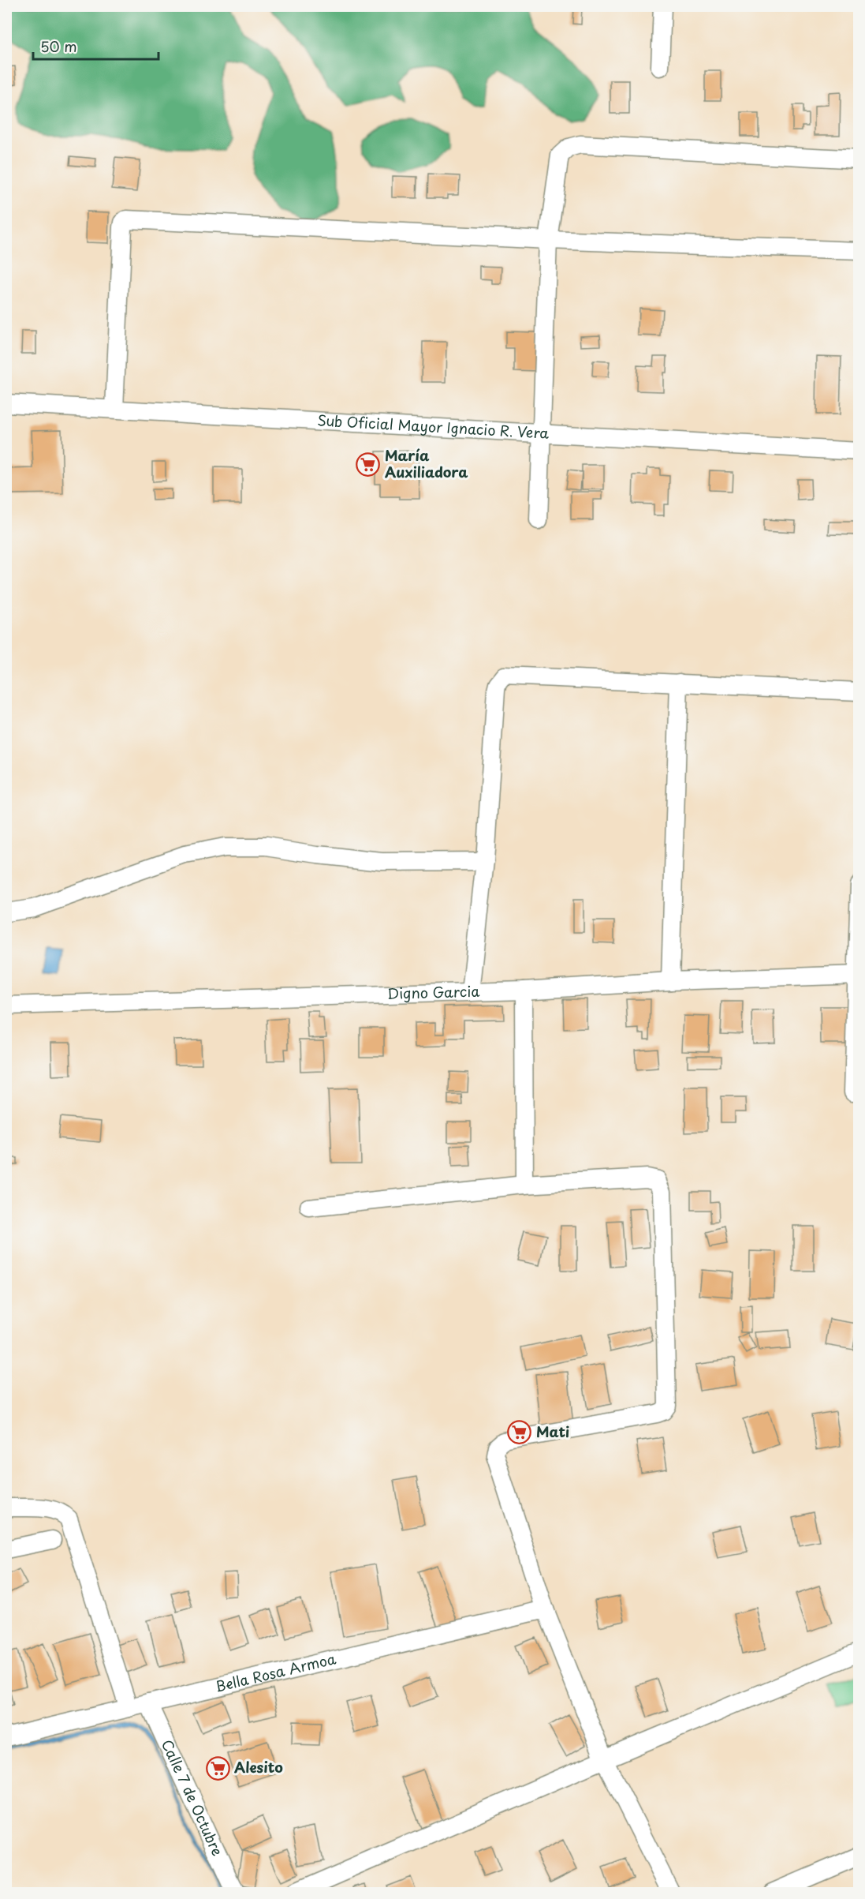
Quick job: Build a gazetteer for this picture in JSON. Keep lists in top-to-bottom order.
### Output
{
  "streets": {
    "street": [
      "Sub Oficial Mayor Ignacio R. Vera",
      "Digno Garcia",
      "Bella Rosa Armoa",
      "Calle 7 de Octubre"
    ]
  },
  "crossings": [
    ["Bella Rosa Armoa", "Calle 7 de Octubre"]
  ],
  "places": {
    "supermarket": ["María Auxiliadora", "Mati", "Alesito"]
  },
  "scale_bar": "50 m"
}
